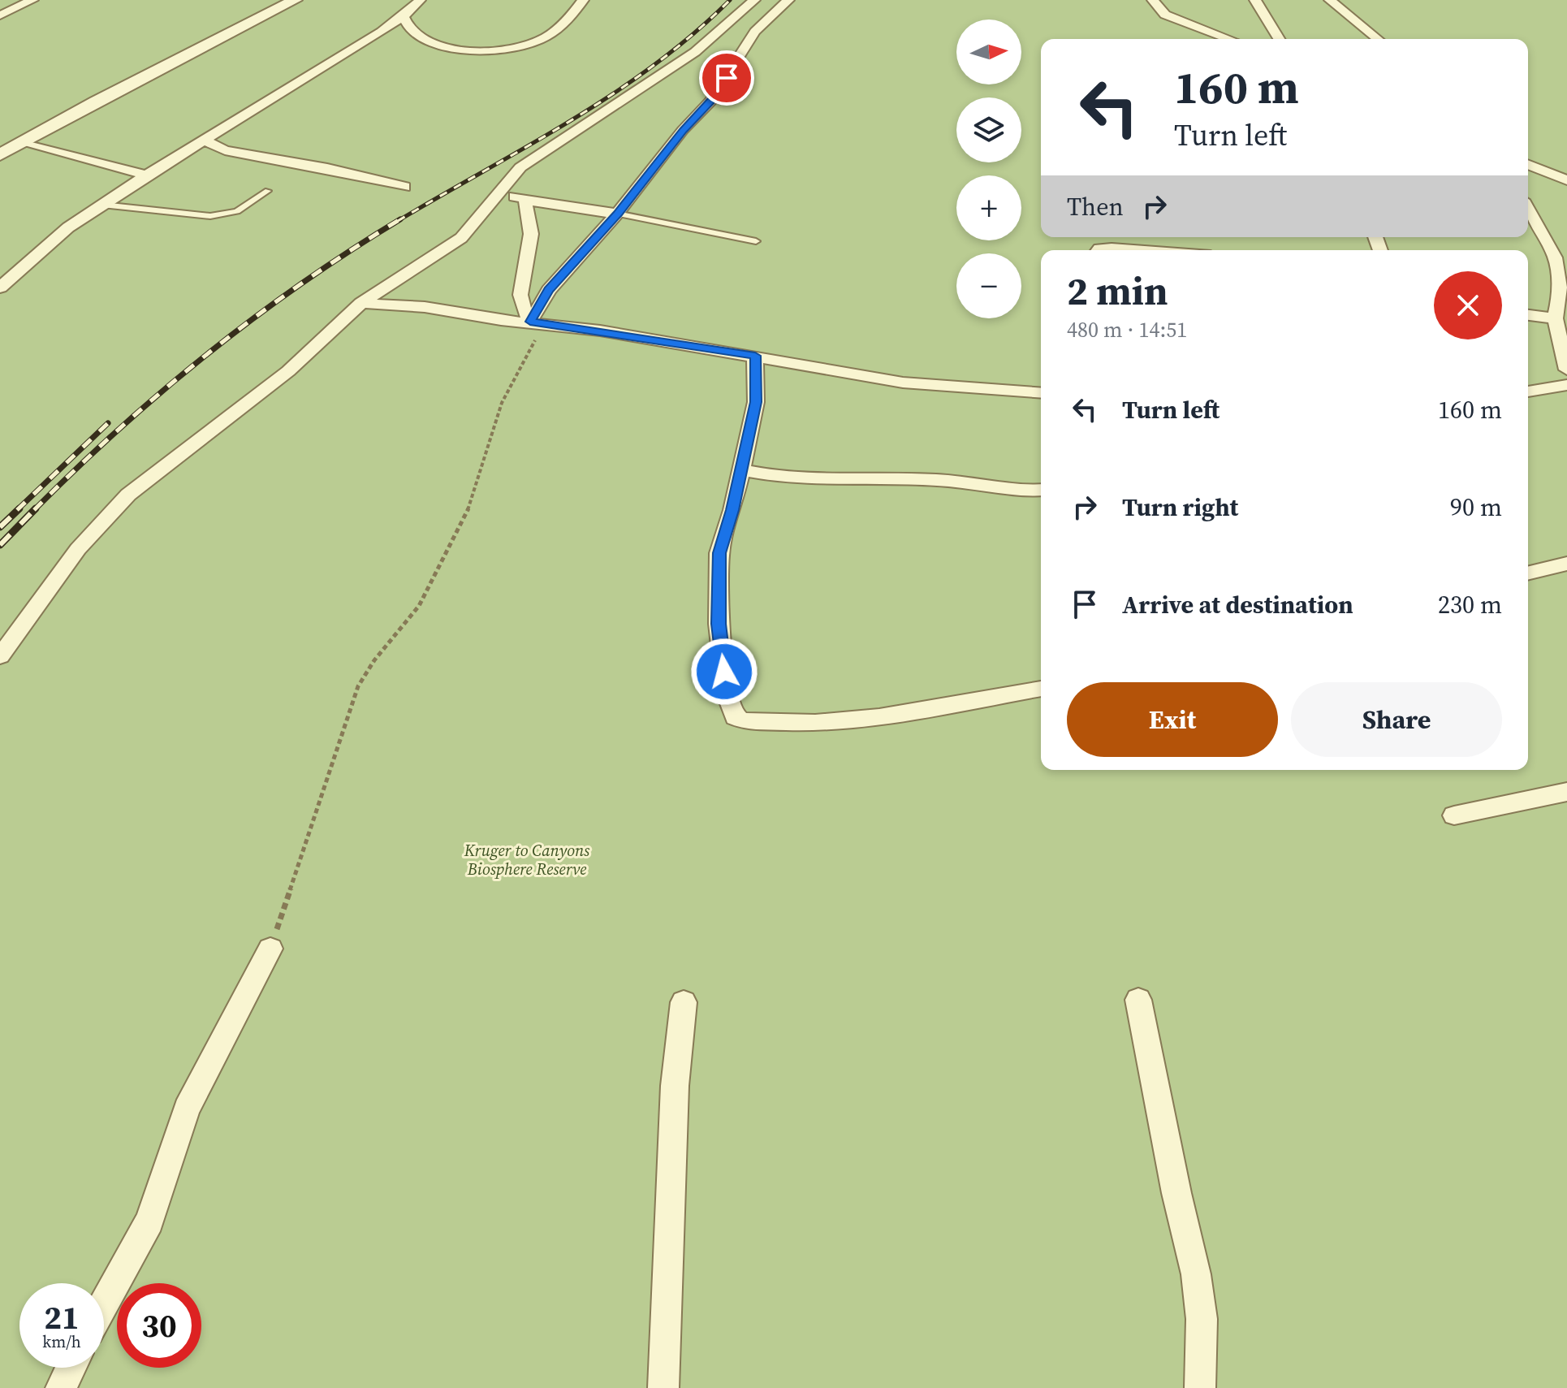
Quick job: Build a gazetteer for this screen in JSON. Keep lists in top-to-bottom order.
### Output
{
  "parks": ["Kruger to Canyons Biosphere Reserve"],
  "north": "right",
  "page": {
    "map_buttons": ["+", "−"],
    "turn": ["160 m", "Turn left"],
    "then": "Then",
    "heading": ["2 min", "480 m · 14:51"],
    "list": [
      {
        "name": "Turn left",
        "value": "160 m"
      },
      {
        "name": "Turn right",
        "value": "90 m"
      },
      {
        "name": "Arrive at destination",
        "value": "230 m"
      }
    ],
    "buttons": ["Exit", "Share"],
    "speed": "21 km/h",
    "limit": "30"
  }
}
